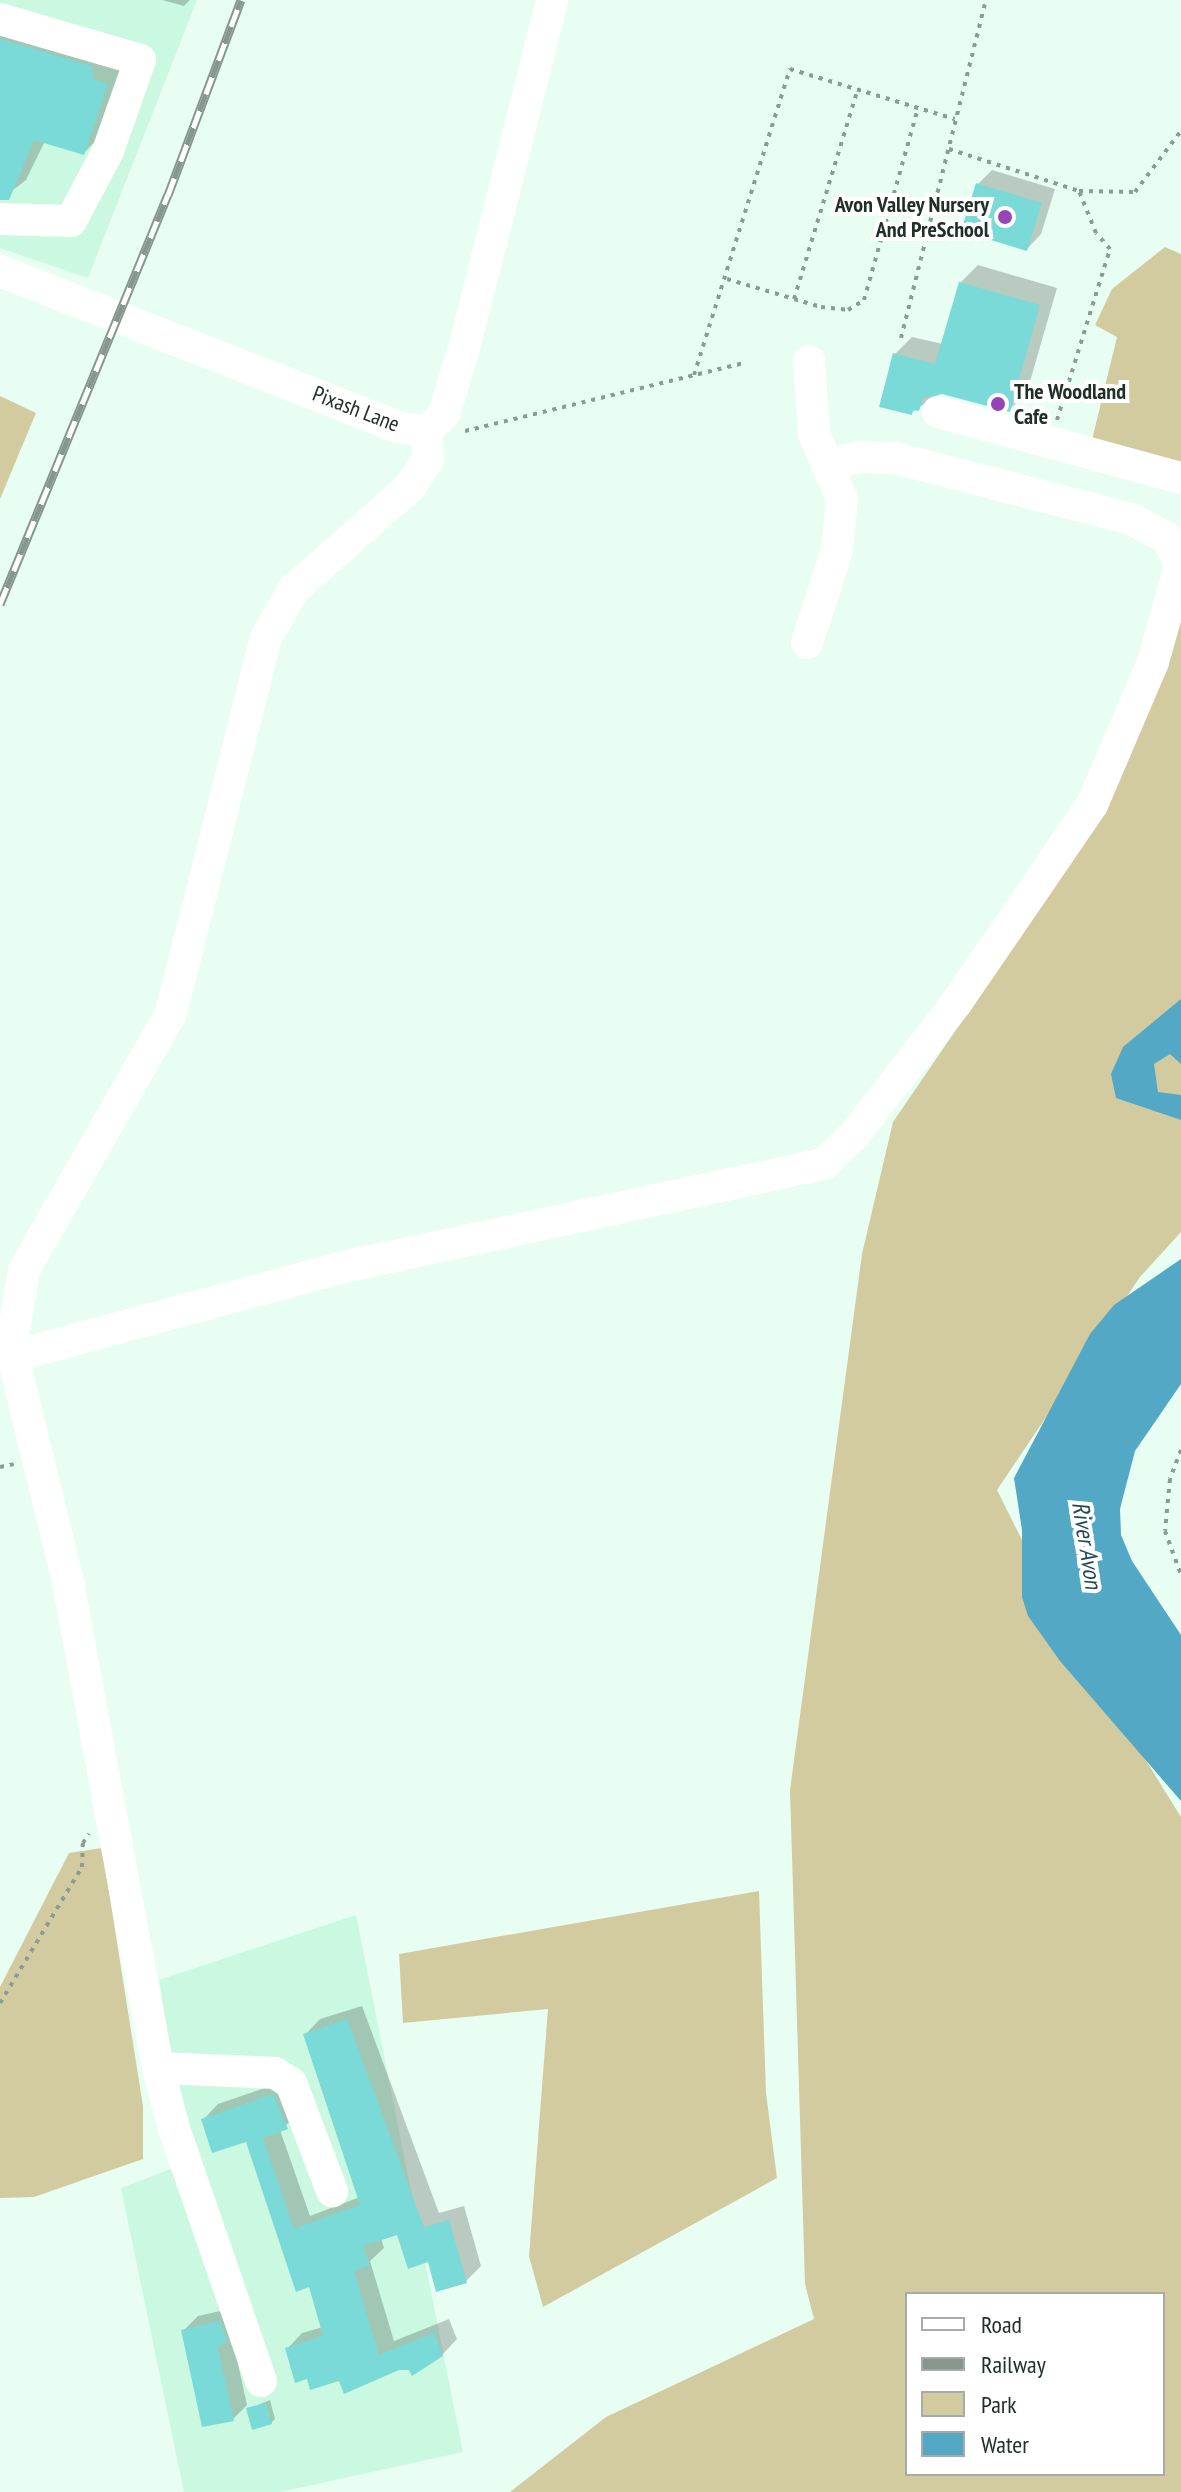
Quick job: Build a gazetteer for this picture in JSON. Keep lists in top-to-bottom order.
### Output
{
  "streets": {
    "street": ["Pixash Lane"]
  },
  "water": ["River Avon"],
  "places": ["Avon Valley Nursery And PreSchool", "The Woodland Cafe"],
  "legend": [
    "Road",
    "Railway",
    "Park",
    "Water"
  ]
}
